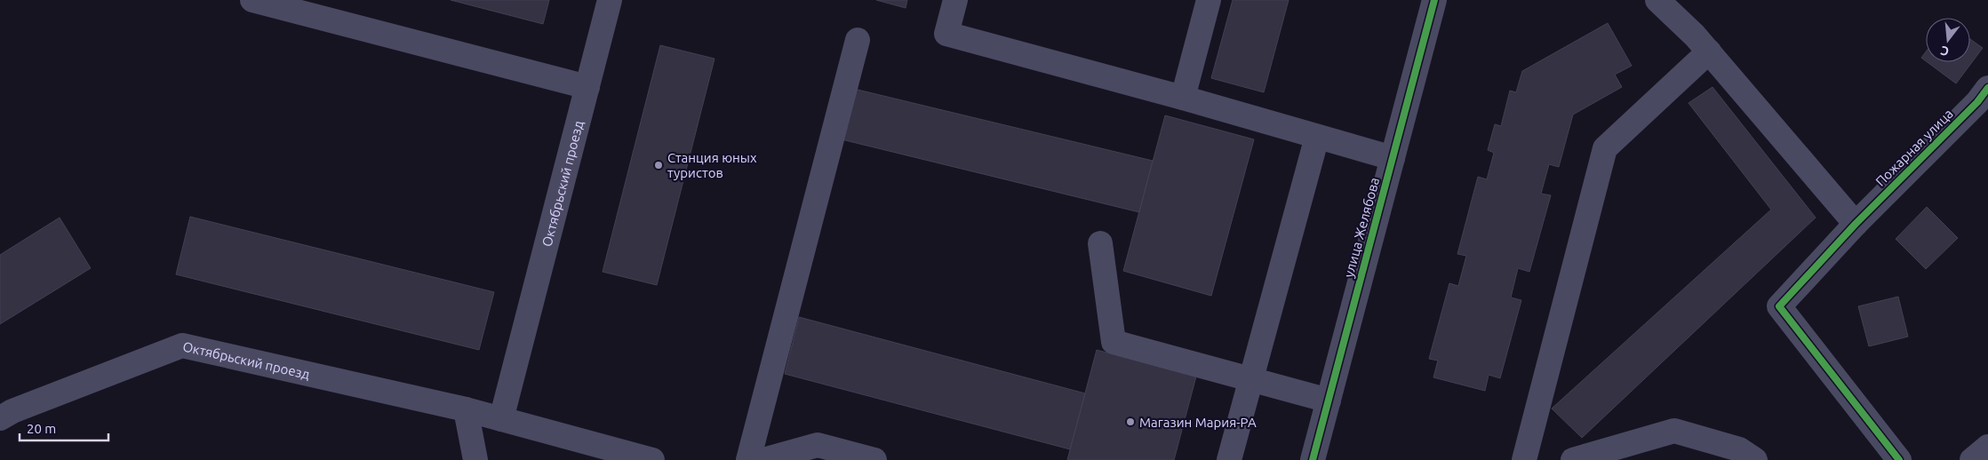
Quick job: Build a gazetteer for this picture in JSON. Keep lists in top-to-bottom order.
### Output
{
  "streets": {
    "street": ["Пожарная улица", "Октябрьский проезд", "улица Желябова"]
  },
  "places": ["Станция юных туристов", "Магазин Мария-РА"],
  "scale_bar": "20 m",
  "north": "bottom"
}
